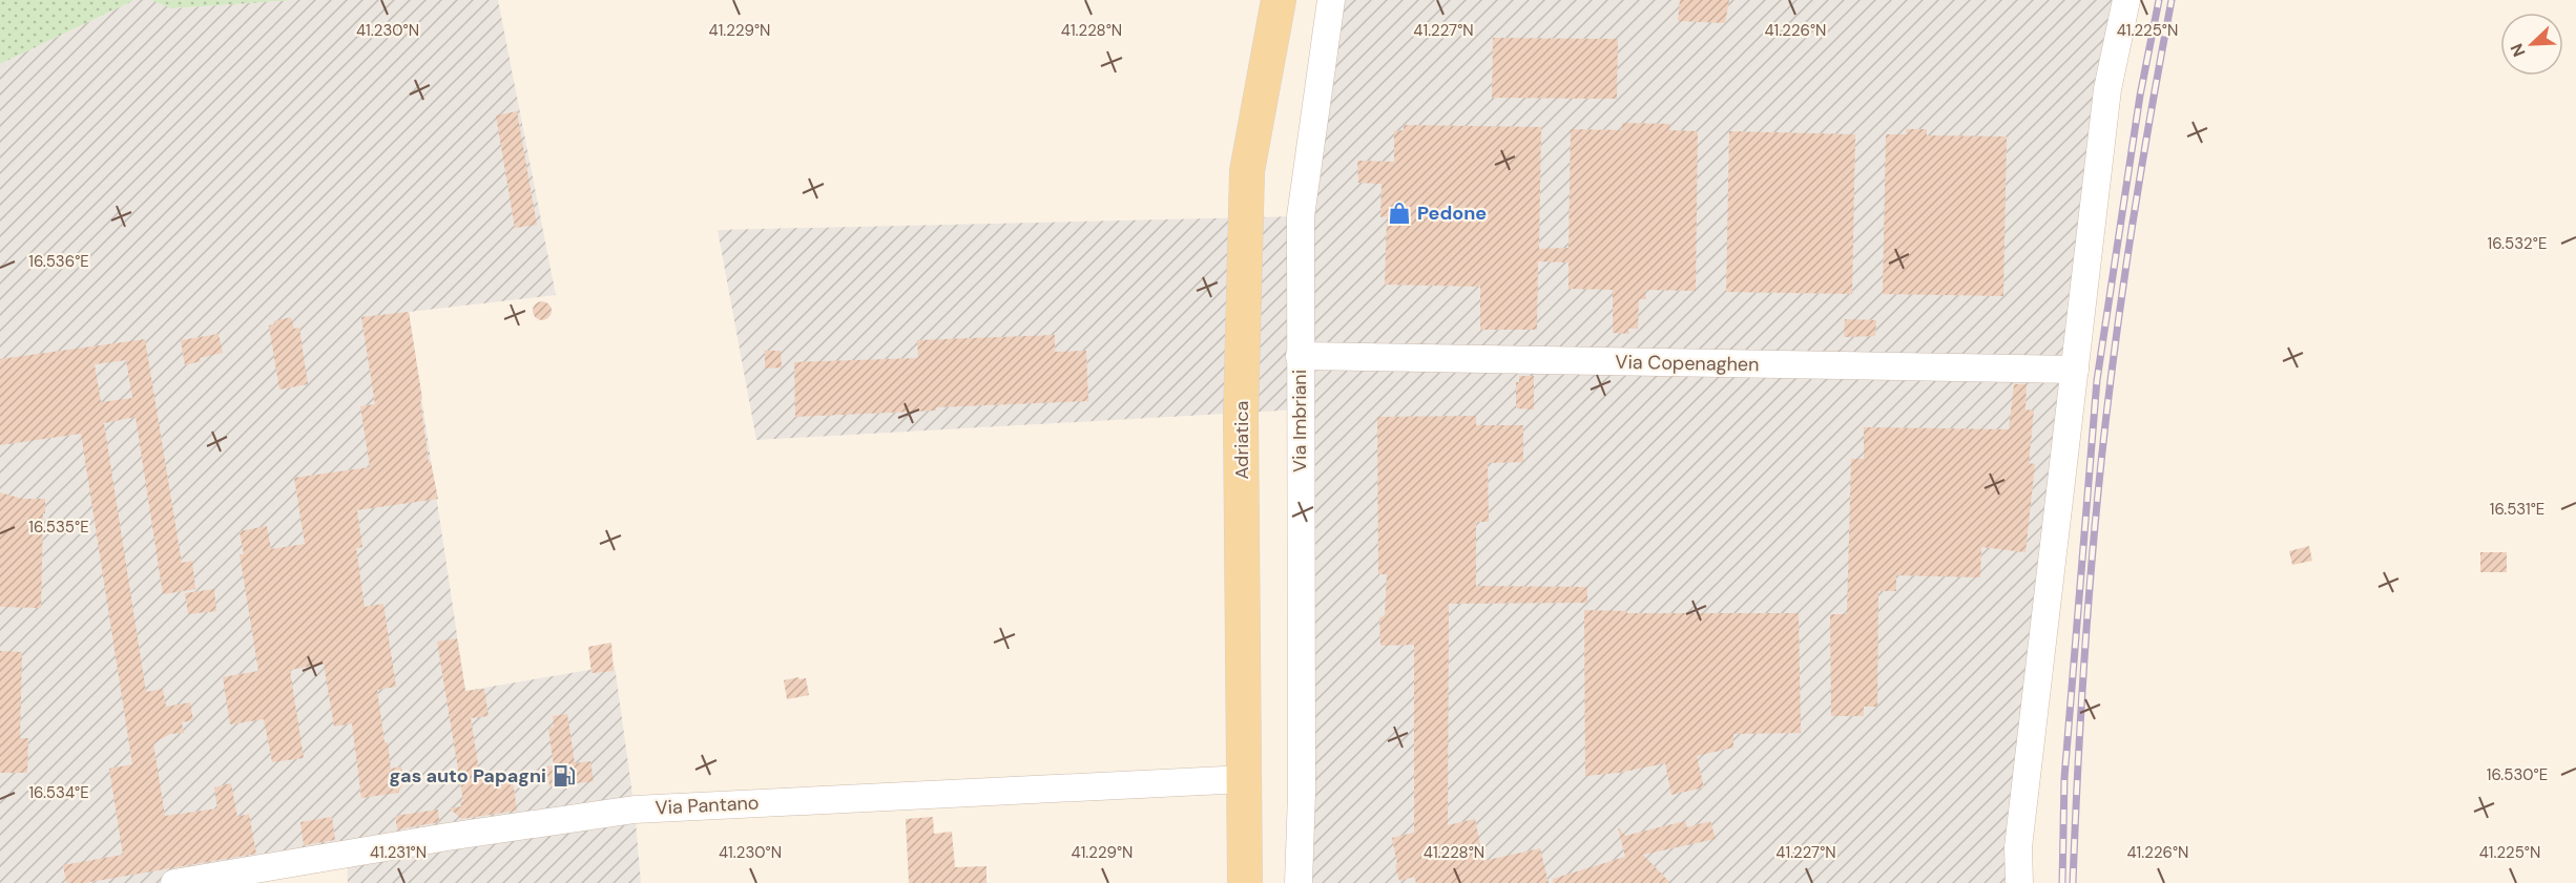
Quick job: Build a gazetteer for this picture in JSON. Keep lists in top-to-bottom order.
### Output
{
  "streets": {
    "main road": ["Adriatica"],
    "street": ["Via Copenaghen", "Via Imbriani", "Via Pantano"]
  },
  "crossings": [
    ["Via Copenaghen", "Via Imbriani"],
    ["Adriatica", "Via Pantano"]
  ],
  "places": {
    "shop": ["Pedone"],
    "fuel station": ["gas auto Papagni"]
  },
  "north": "bottom left",
  "coordinates": [
    "41.230°N",
    "41.229°N",
    "41.228°N",
    "41.227°N",
    "41.226°N",
    "41.225°N",
    "16.532°E",
    "16.536°E",
    "16.531°E",
    "16.535°E",
    "16.530°E",
    "16.534°E",
    "41.231°N"
  ]
}
